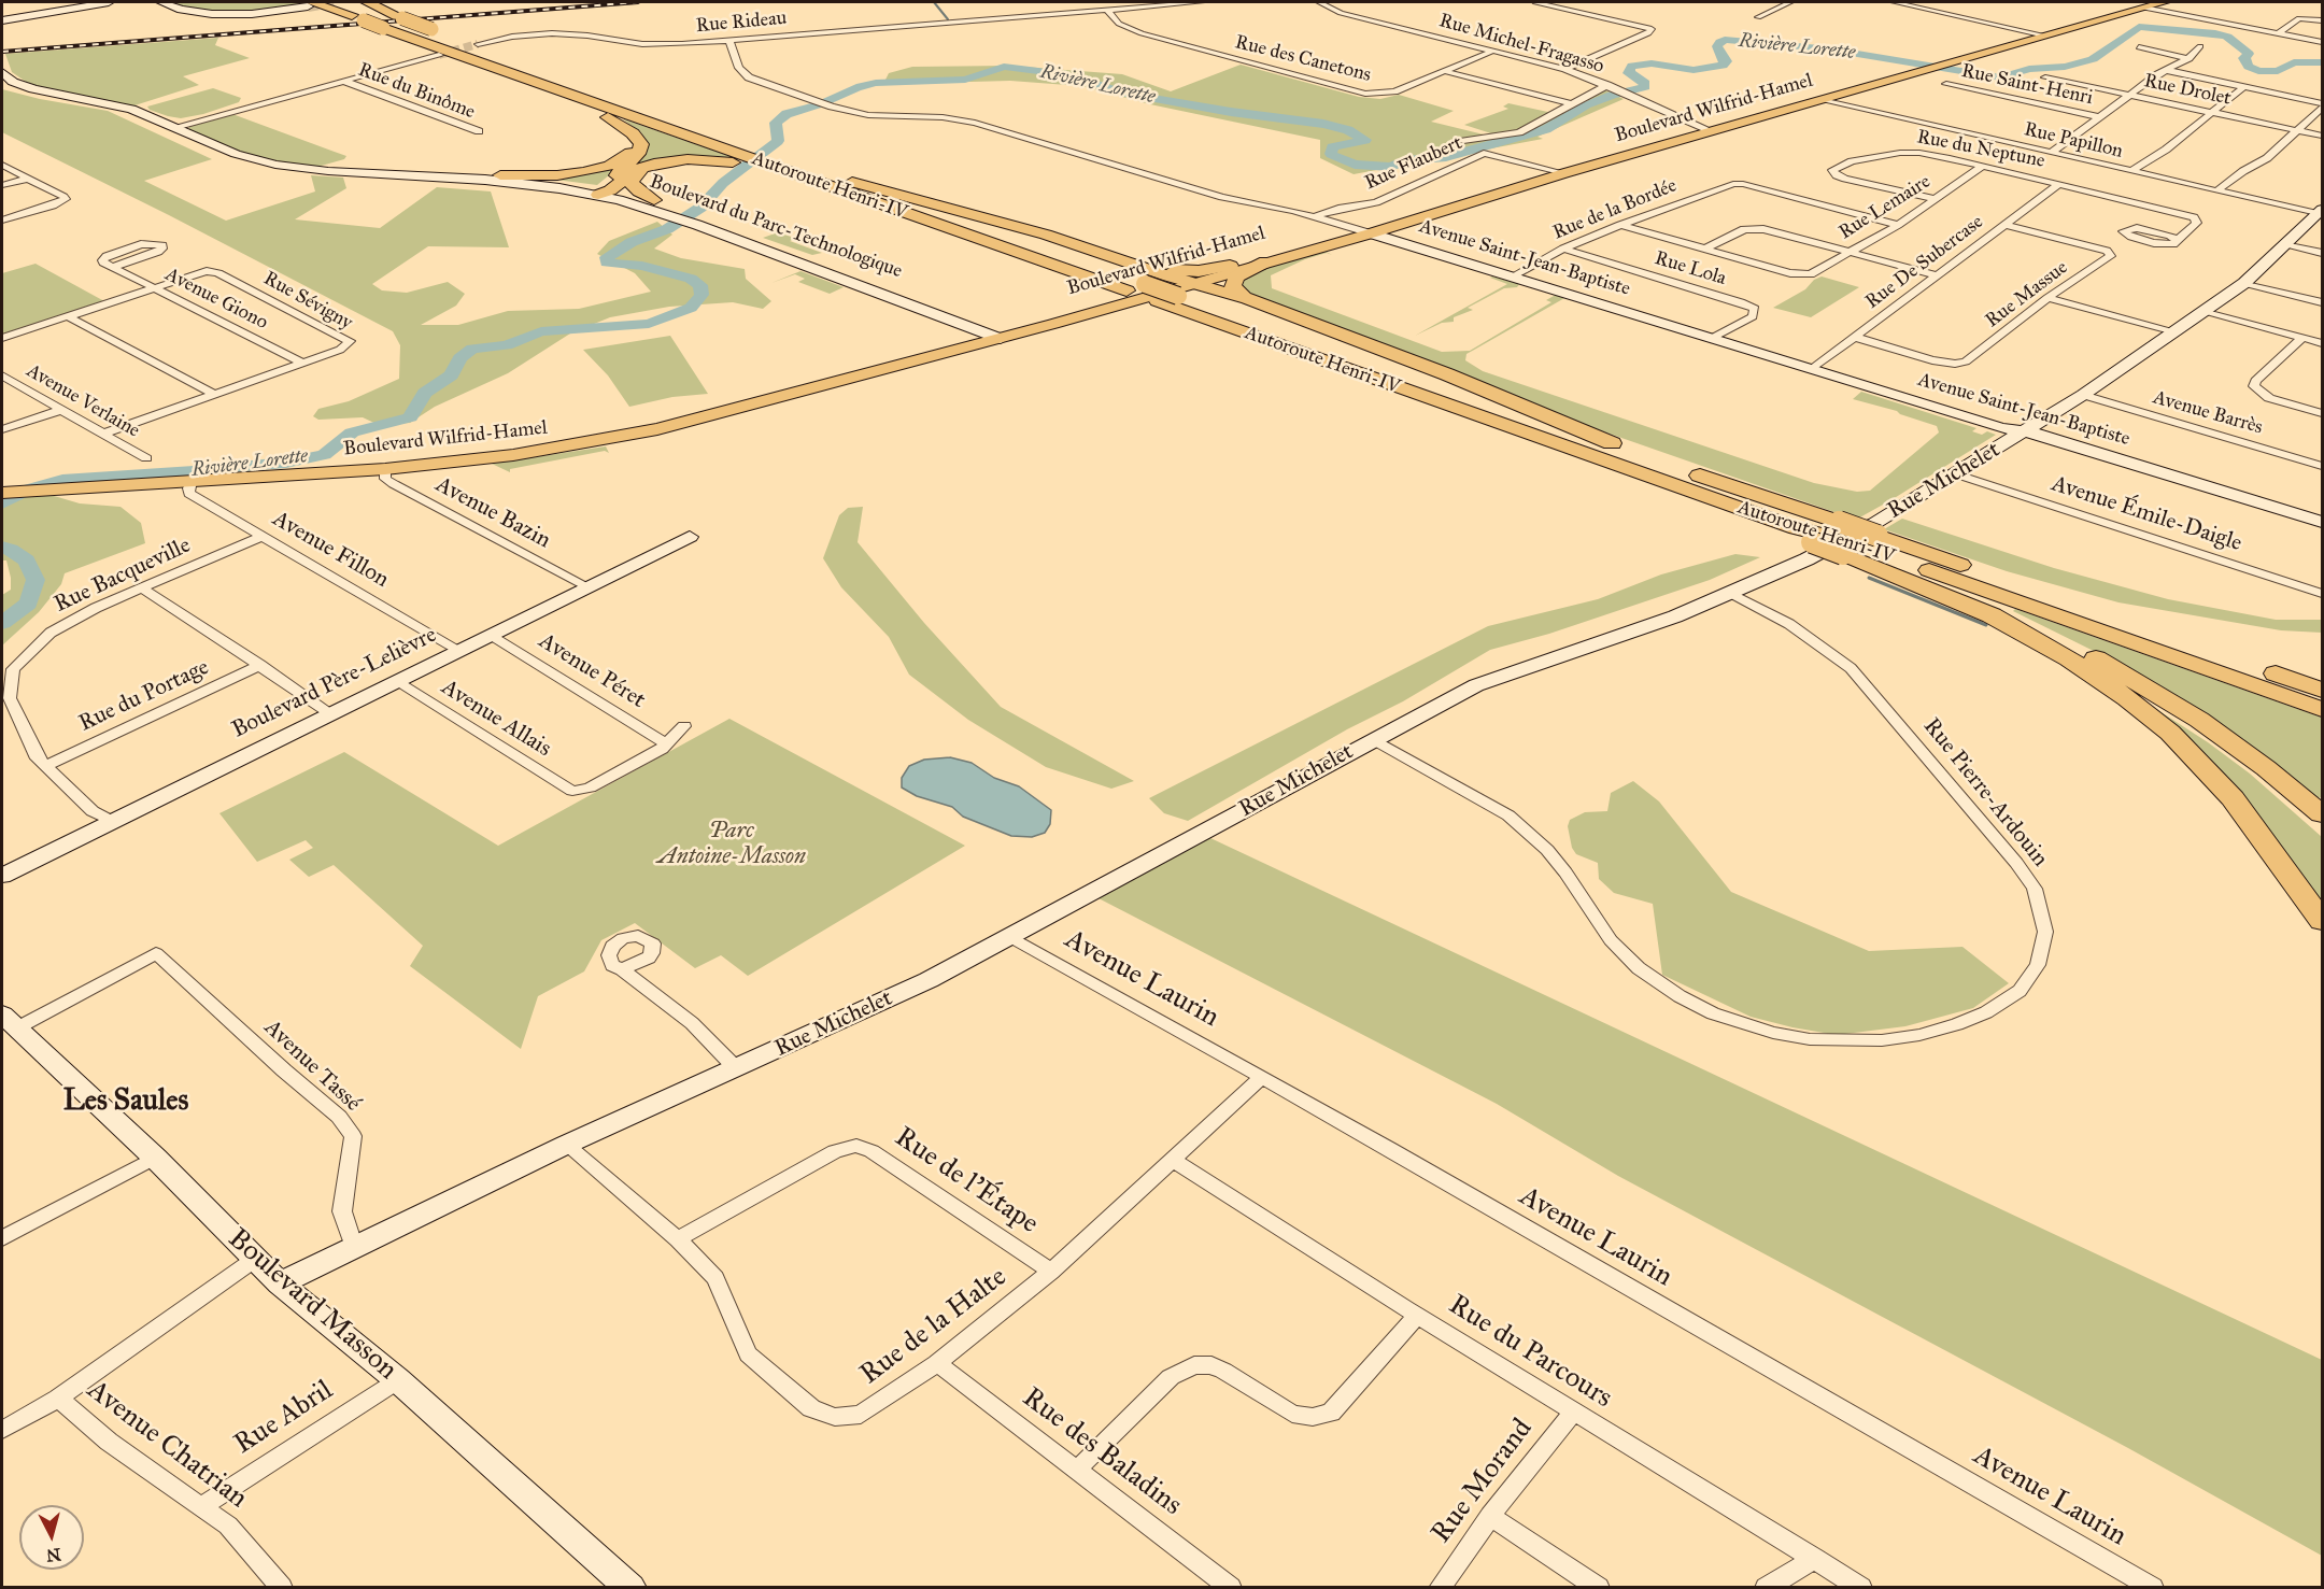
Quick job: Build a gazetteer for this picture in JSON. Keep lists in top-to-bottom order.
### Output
{
  "streets": {
    "highway": ["Autoroute Henri-IV"],
    "main road": ["Boulevard Wilfrid-Hamel"],
    "street": [
      "Rue Rideau",
      "Rue Michel-Fragasso",
      "Rue des Canetons",
      "Rue Saint-Henri",
      "Rue Drolet",
      "Rue du Binôme",
      "Rue Papillon",
      "Rue du Neptune",
      "Rue Flaubert",
      "Rue Lemaire",
      "Rue de la Bordée",
      "Boulevard du Parc-Technologique",
      "Avenue Saint-Jean-Baptiste",
      "Rue De Subercase",
      "Rue Lola",
      "Rue Massue",
      "Avenue Giono",
      "Rue Sévigny",
      "Avenue Verlaine",
      "Avenue Barrès",
      "Rue Michelet",
      "Avenue Bazin",
      "Avenue Émile-Daigle",
      "Avenue Fillon",
      "Rue Bacqueville",
      "Avenue Péret",
      "Boulevard Père-Lelièvre",
      "Rue du Portage",
      "Avenue Allais",
      "Rue Pierre-Ardouin",
      "Avenue Laurin",
      "Avenue Tassé",
      "Rue de l'Étape",
      "Boulevard Masson",
      "Rue de la Halte",
      "Rue du Parcours",
      "Rue Abril",
      "Avenue Chatrian",
      "Rue des Baladins",
      "Rue Morand"
    ]
  },
  "crossings": [
    ["Rue Rideau", "Rue des Canetons"],
    ["Rue Rideau", "Avenue Saint-Jean-Baptiste"],
    ["Rue Michel-Fragasso", "Rue des Canetons"],
    ["Rue Michel-Fragasso", "Boulevard Wilfrid-Hamel"],
    ["Boulevard Wilfrid-Hamel", "Rue Papillon"],
    ["Boulevard Wilfrid-Hamel", "Rue Flaubert"],
    ["Boulevard Wilfrid-Hamel", "Autoroute Henri-IV"],
    ["Boulevard Wilfrid-Hamel", "Boulevard du Parc-Technologique"],
    ["Boulevard Wilfrid-Hamel", "Avenue Saint-Jean-Baptiste"],
    ["Boulevard Wilfrid-Hamel", "Avenue Bazin"],
    ["Boulevard Wilfrid-Hamel", "Avenue Fillon"],
    ["Rue Papillon", "Rue Michelet"],
    ["Rue du Neptune", "Rue Lemaire"],
    ["Rue du Neptune", "Rue De Subercase"],
    ["Rue Flaubert", "Avenue Saint-Jean-Baptiste"],
    ["Rue Lemaire", "Rue de la Bordée"],
    ["Rue de la Bordée", "Avenue Saint-Jean-Baptiste"],
    ["Rue de la Bordée", "Rue Lola"],
    ["Avenue Saint-Jean-Baptiste", "Rue De Subercase"],
    ["Avenue Saint-Jean-Baptiste", "Rue Lola"],
    ["Avenue Saint-Jean-Baptiste", "Rue Michelet"],
    ["Rue De Subercase", "Rue Massue"],
    ["Avenue Giono", "Rue Sévigny"],
    ["Rue Sévigny", "Avenue Verlaine"],
    ["Avenue Barrès", "Rue Michelet"],
    ["Rue Michelet", "Avenue Émile-Daigle"],
    ["Rue Michelet", "Rue Pierre-Ardouin"],
    ["Rue Michelet", "Avenue Laurin"],
    ["Rue Michelet", "Avenue Tassé"],
    ["Rue Michelet", "Boulevard Masson"],
    ["Rue Michelet", "Rue de la Halte"],
    ["Avenue Bazin", "Boulevard Père-Lelièvre"],
    ["Avenue Fillon", "Rue Bacqueville"],
    ["Avenue Fillon", "Boulevard Père-Lelièvre"],
    ["Rue Bacqueville", "Boulevard Père-Lelièvre"],
    ["Rue Bacqueville", "Rue du Portage"],
    ["Avenue Péret", "Boulevard Père-Lelièvre"],
    ["Avenue Péret", "Avenue Allais"],
    ["Boulevard Père-Lelièvre", "Avenue Allais"],
    ["Avenue Laurin", "Rue de la Halte"],
    ["Avenue Tassé", "Boulevard Masson"],
    ["Rue de l'Étape", "Rue de la Halte"],
    ["Boulevard Masson", "Rue Abril"],
    ["Rue de la Halte", "Rue du Parcours"],
    ["Rue de la Halte", "Rue des Baladins"],
    ["Rue du Parcours", "Rue Morand"],
    ["Rue Abril", "Avenue Chatrian"]
  ],
  "districts": ["Les Saules"],
  "water": ["Rivière Lorette"],
  "parks": ["Parc Antoine-Masson"],
  "north": "bottom"
}
